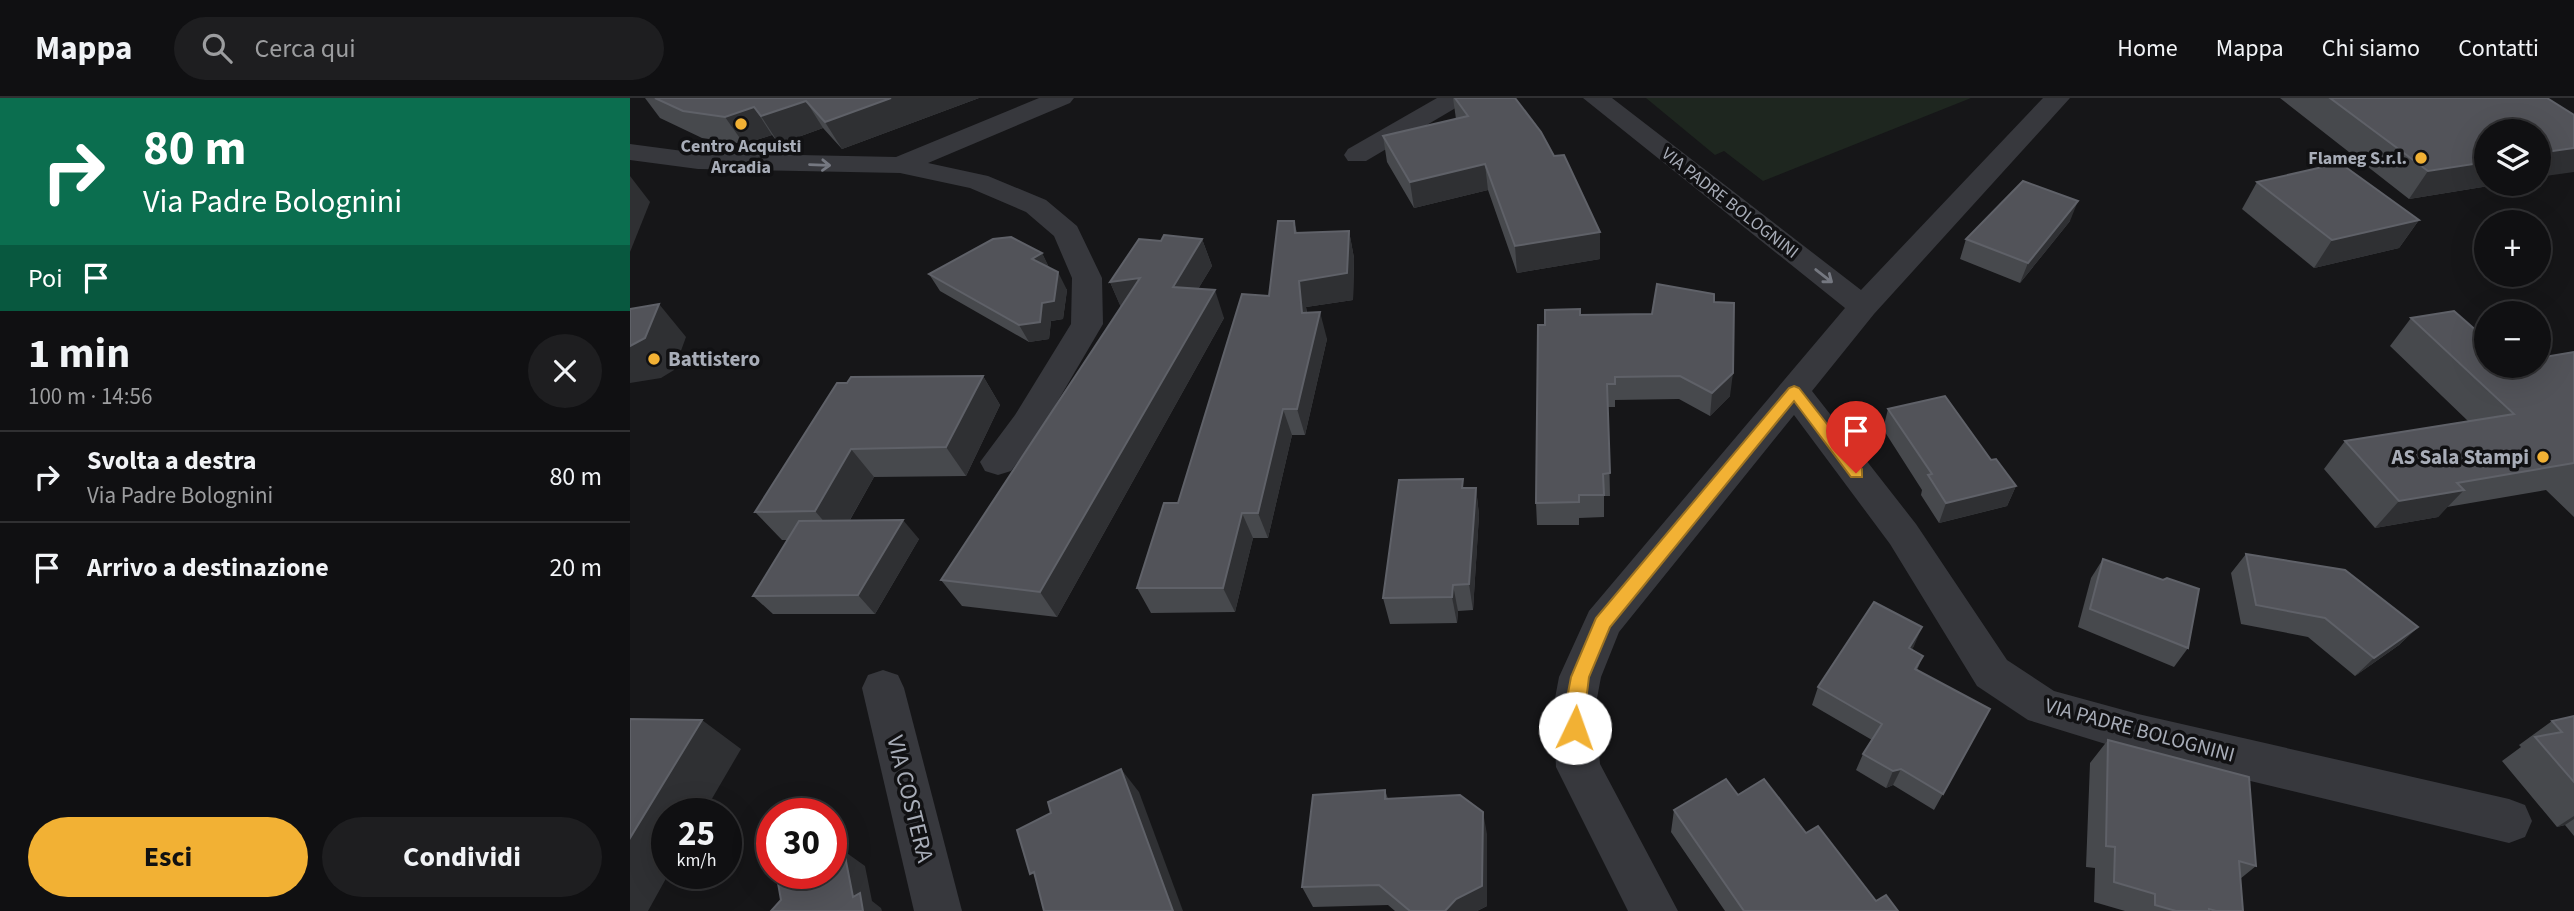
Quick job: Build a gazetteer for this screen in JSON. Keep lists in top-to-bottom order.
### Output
{
  "streets": {
    "street": ["VIA PADRE BOLOGNINI", "VIA COSTERA"]
  },
  "places": [
    "Centro Acquisti Arcadia",
    "Flameg S.r.l.",
    "Battistero",
    "AS Sala Stampi"
  ],
  "page": {
    "header": "Mappa",
    "search": "Cerca qui",
    "nav": [
      "Home",
      "Mappa",
      "Chi siamo",
      "Contatti"
    ],
    "turn": ["80 m", "Via Padre Bolognini"],
    "map_buttons": ["+", "−"],
    "then": "Poi",
    "heading": ["1 min", "100 m · 14:56"],
    "list": [
      {
        "name": "Svolta a destra",
        "note": "Via Padre Bolognini",
        "value": "80 m"
      },
      {
        "name": "Arrivo a destinazione",
        "value": "20 m"
      }
    ],
    "speed": "25 km/h",
    "limit": "30",
    "buttons": ["Esci", "Condividi"]
  }
}
